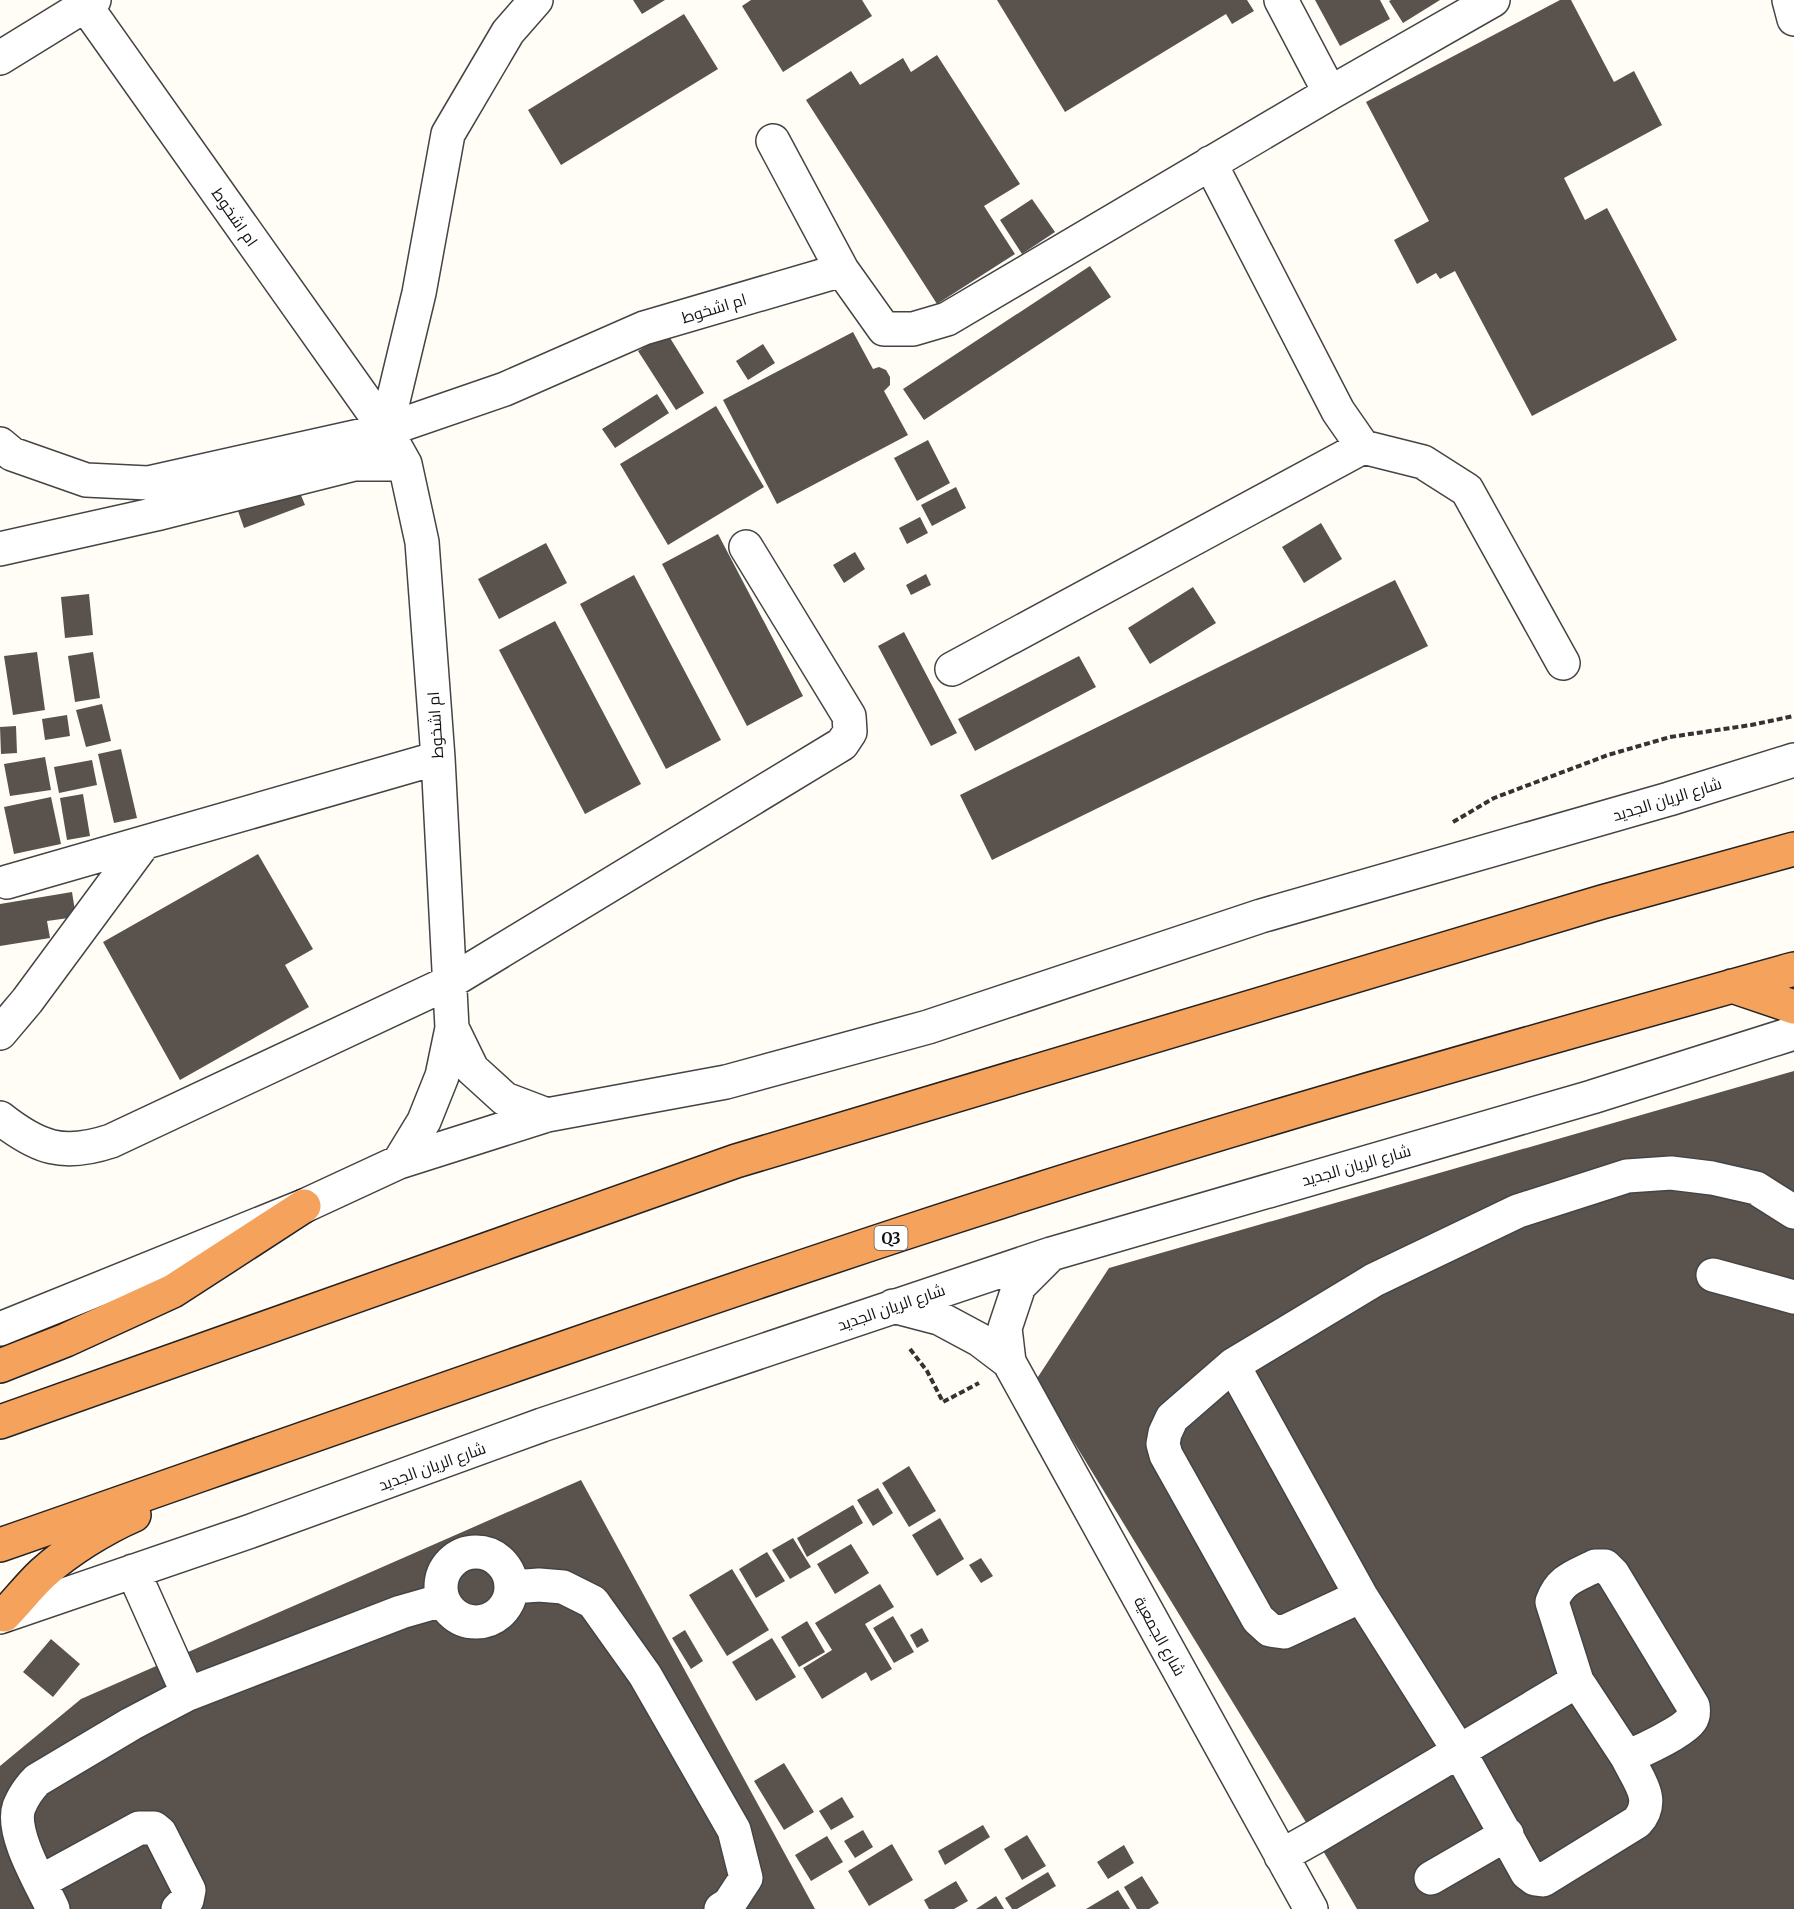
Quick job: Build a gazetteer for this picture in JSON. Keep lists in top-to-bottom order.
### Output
{
  "streets": {
    "highway": ["Q3"],
    "street": ["ام اشخوط", "شارع الريان الجديد", "شارع الجمعية"]
  },
  "crossings": [
    ["ام اشخوط", "شارع الريان الجديد"],
    ["شارع الريان الجديد", "شارع الجمعية"]
  ]
}
